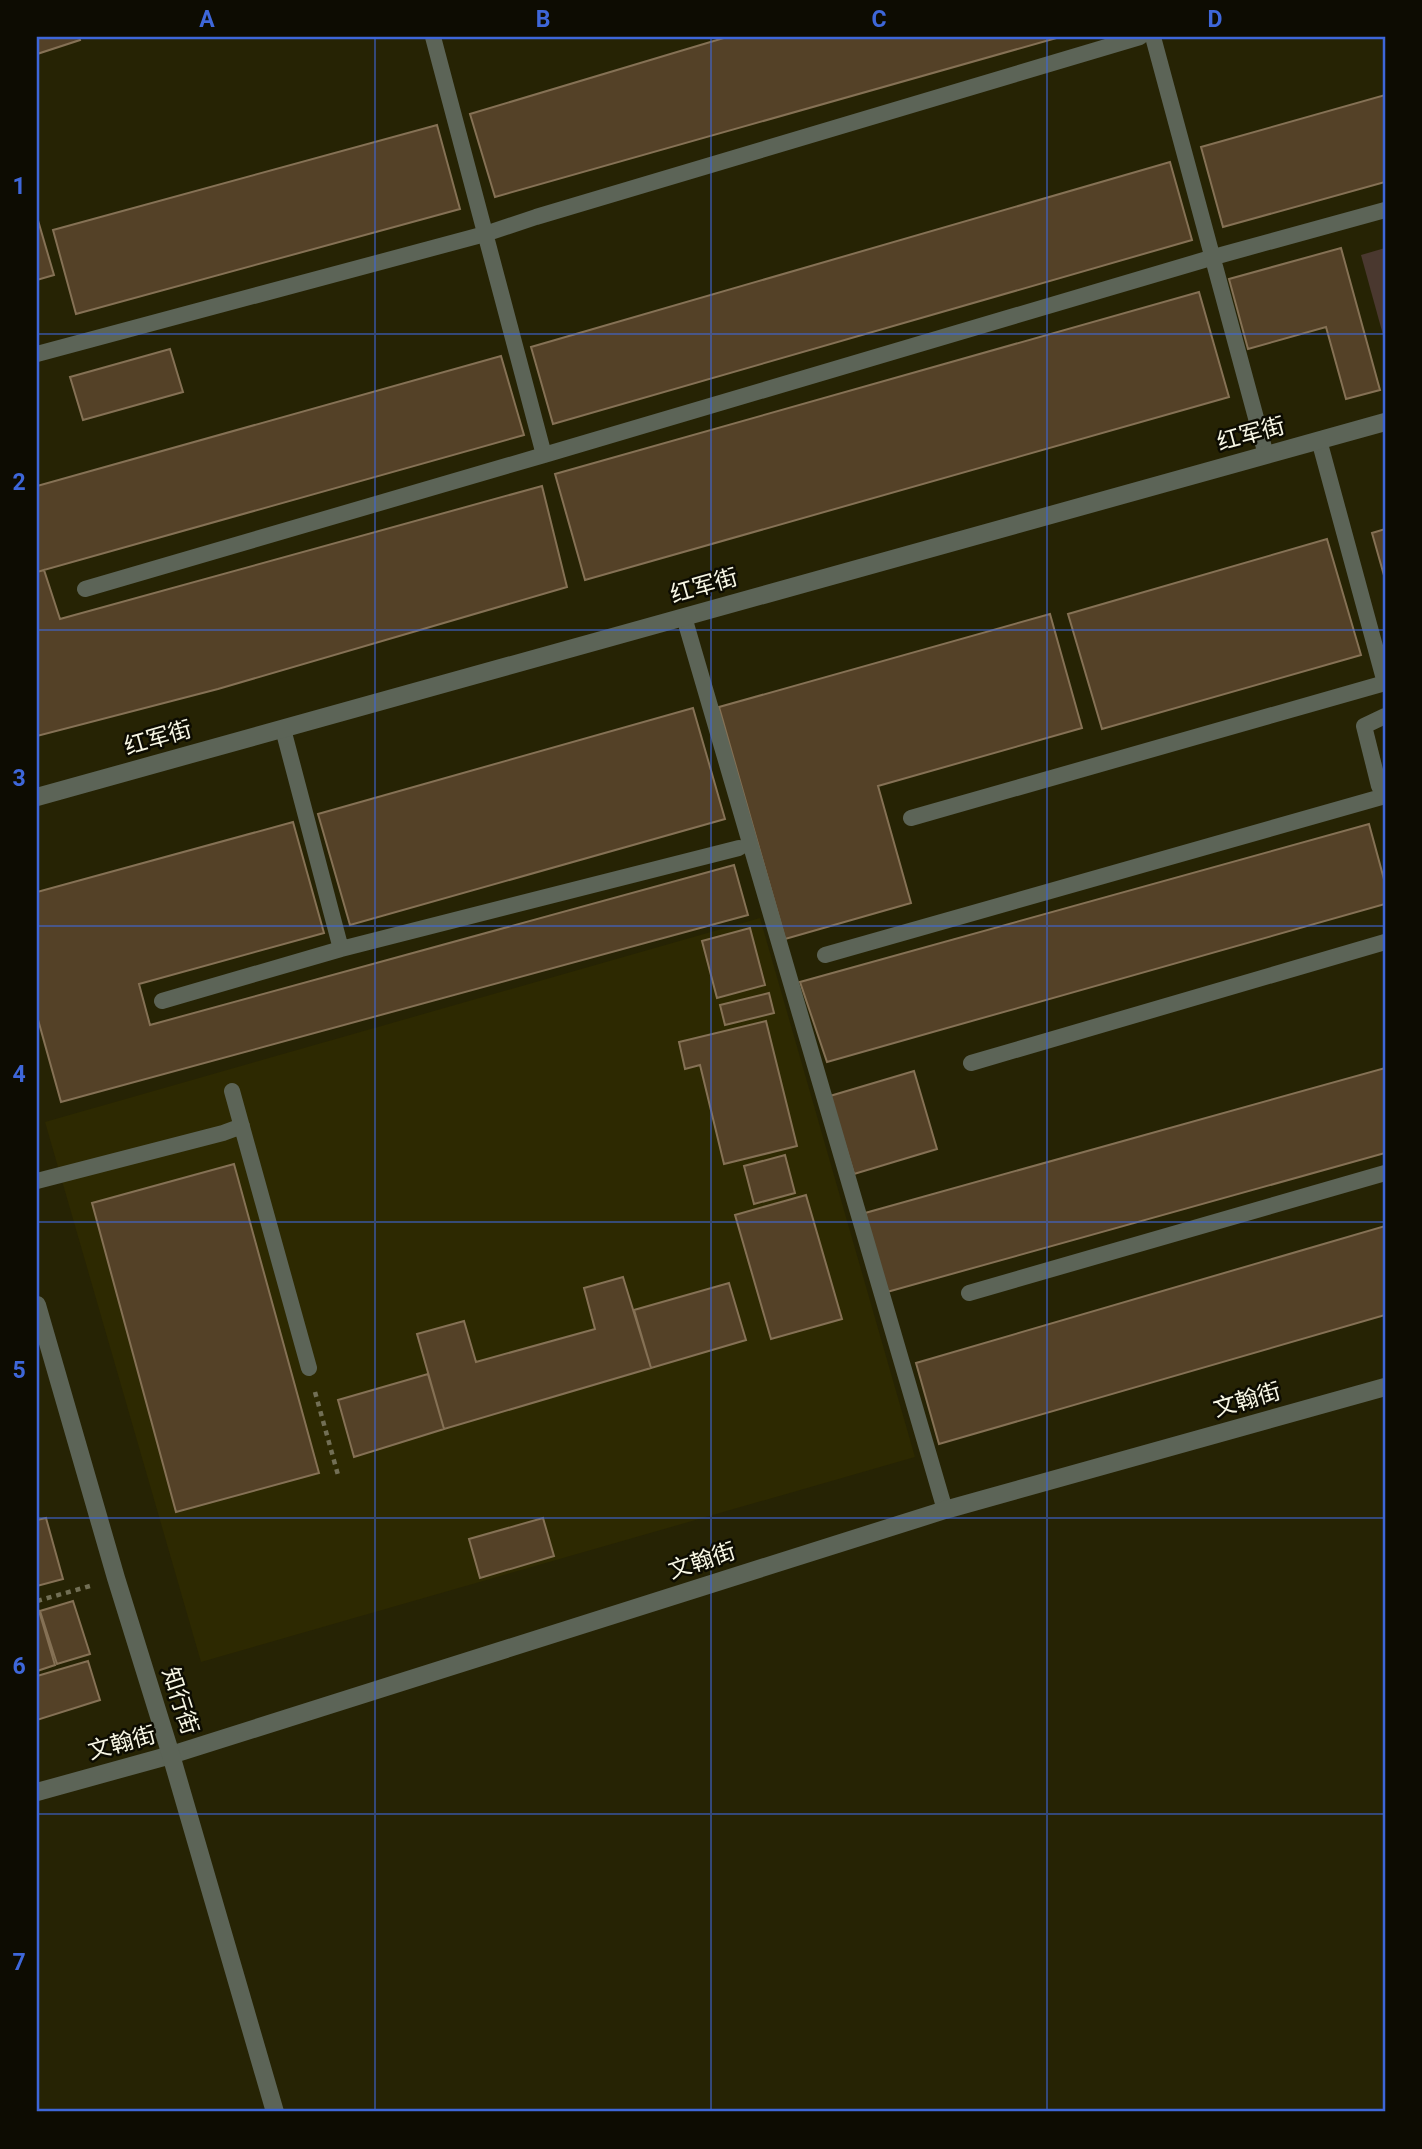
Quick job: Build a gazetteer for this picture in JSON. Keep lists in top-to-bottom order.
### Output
{
  "streets": {
    "street": ["红军街", "文翰街", "知行街"]
  },
  "crossings": [
    ["文翰街", "知行街"]
  ],
  "grid": {
    "columns": [
      "A",
      "B",
      "C",
      "D"
    ],
    "rows": [
      "1",
      "2",
      "3",
      "4",
      "5",
      "6",
      "7"
    ]
  }
}
